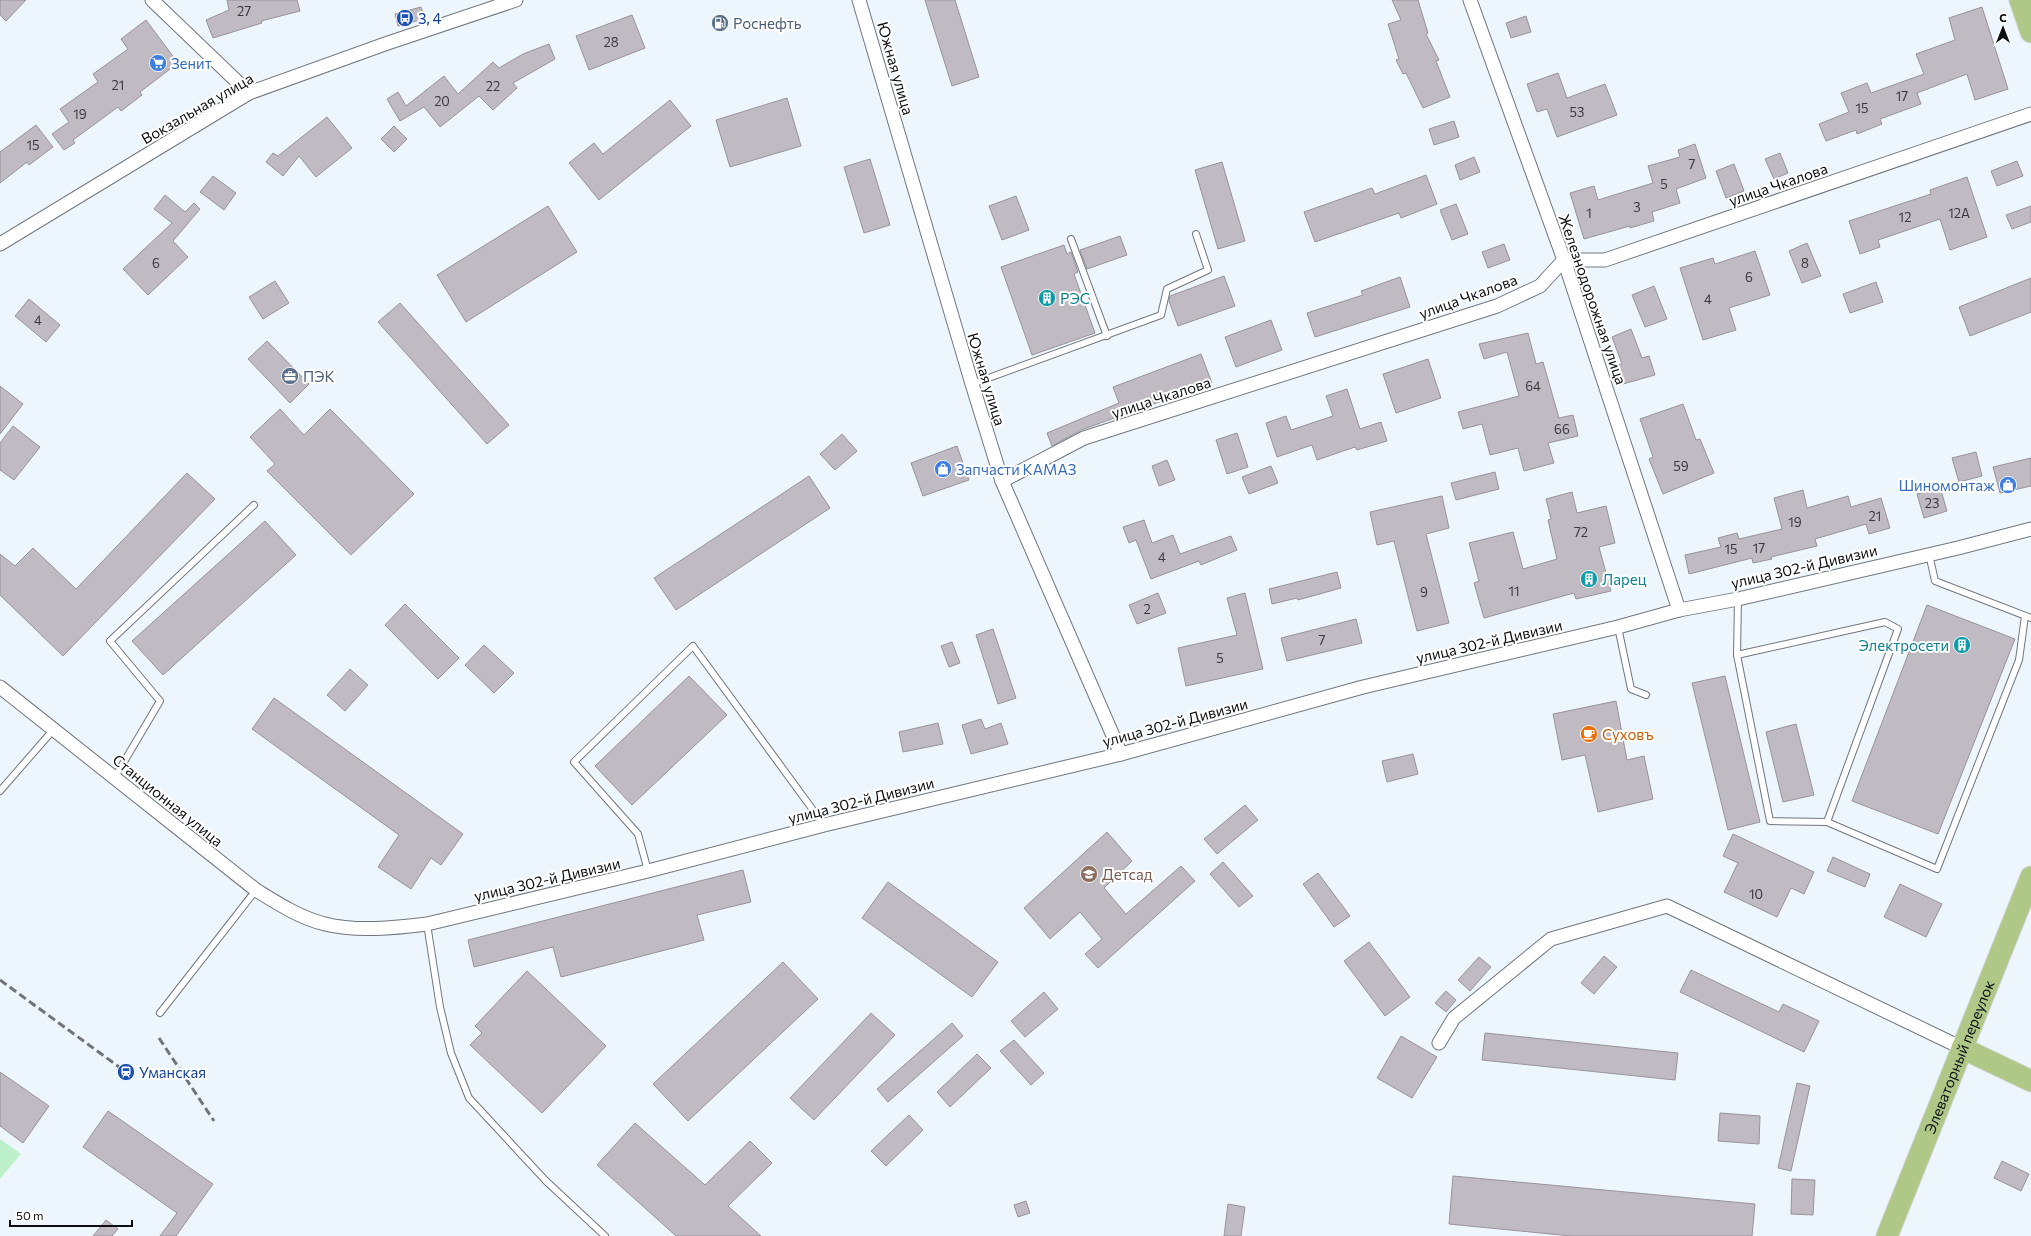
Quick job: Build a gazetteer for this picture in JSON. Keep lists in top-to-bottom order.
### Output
{
  "streets": {
    "main road": ["Элеваторный переулок"],
    "street": [
      "Южная улица",
      "Вокзальная улица",
      "улица Чкалова",
      "Железнодорожная улица",
      "улица 302-й Дивизии",
      "Станционная улица"
    ]
  },
  "crossings": [
    ["Южная улица", "улица Чкалова"],
    ["Южная улица", "улица 302-й Дивизии"],
    ["улица Чкалова", "Железнодорожная улица"],
    ["Железнодорожная улица", "улица 302-й Дивизии"],
    ["улица 302-й Дивизии", "Станционная улица"]
  ],
  "places": {
    "bus stop": ["3, 4"],
    "fuel station": ["Роснефть"],
    "supermarket": ["Зенит"],
    "building": ["РЭС", "Ларец", "Электросети"],
    "office": ["ПЭК"],
    "shop": ["Запчасти КАМАЗ", "Шиномонтаж"],
    "cafe": ["Суховъ"],
    "school or university": ["Детсад"],
    "station": ["Уманская"]
  },
  "house_numbers": [
    "27",
    "28",
    "21",
    "22",
    "17",
    "20",
    "15",
    "53",
    "19",
    "15",
    "7",
    "5",
    "3",
    "1",
    "12А",
    "12",
    "6",
    "8",
    "6",
    "4",
    "4",
    "64",
    "66",
    "59",
    "23",
    "21",
    "19",
    "72",
    "17",
    "15",
    "4",
    "11",
    "9",
    "2",
    "7",
    "5",
    "10"
  ],
  "scale_bar": "50 m",
  "north": "top"
}
